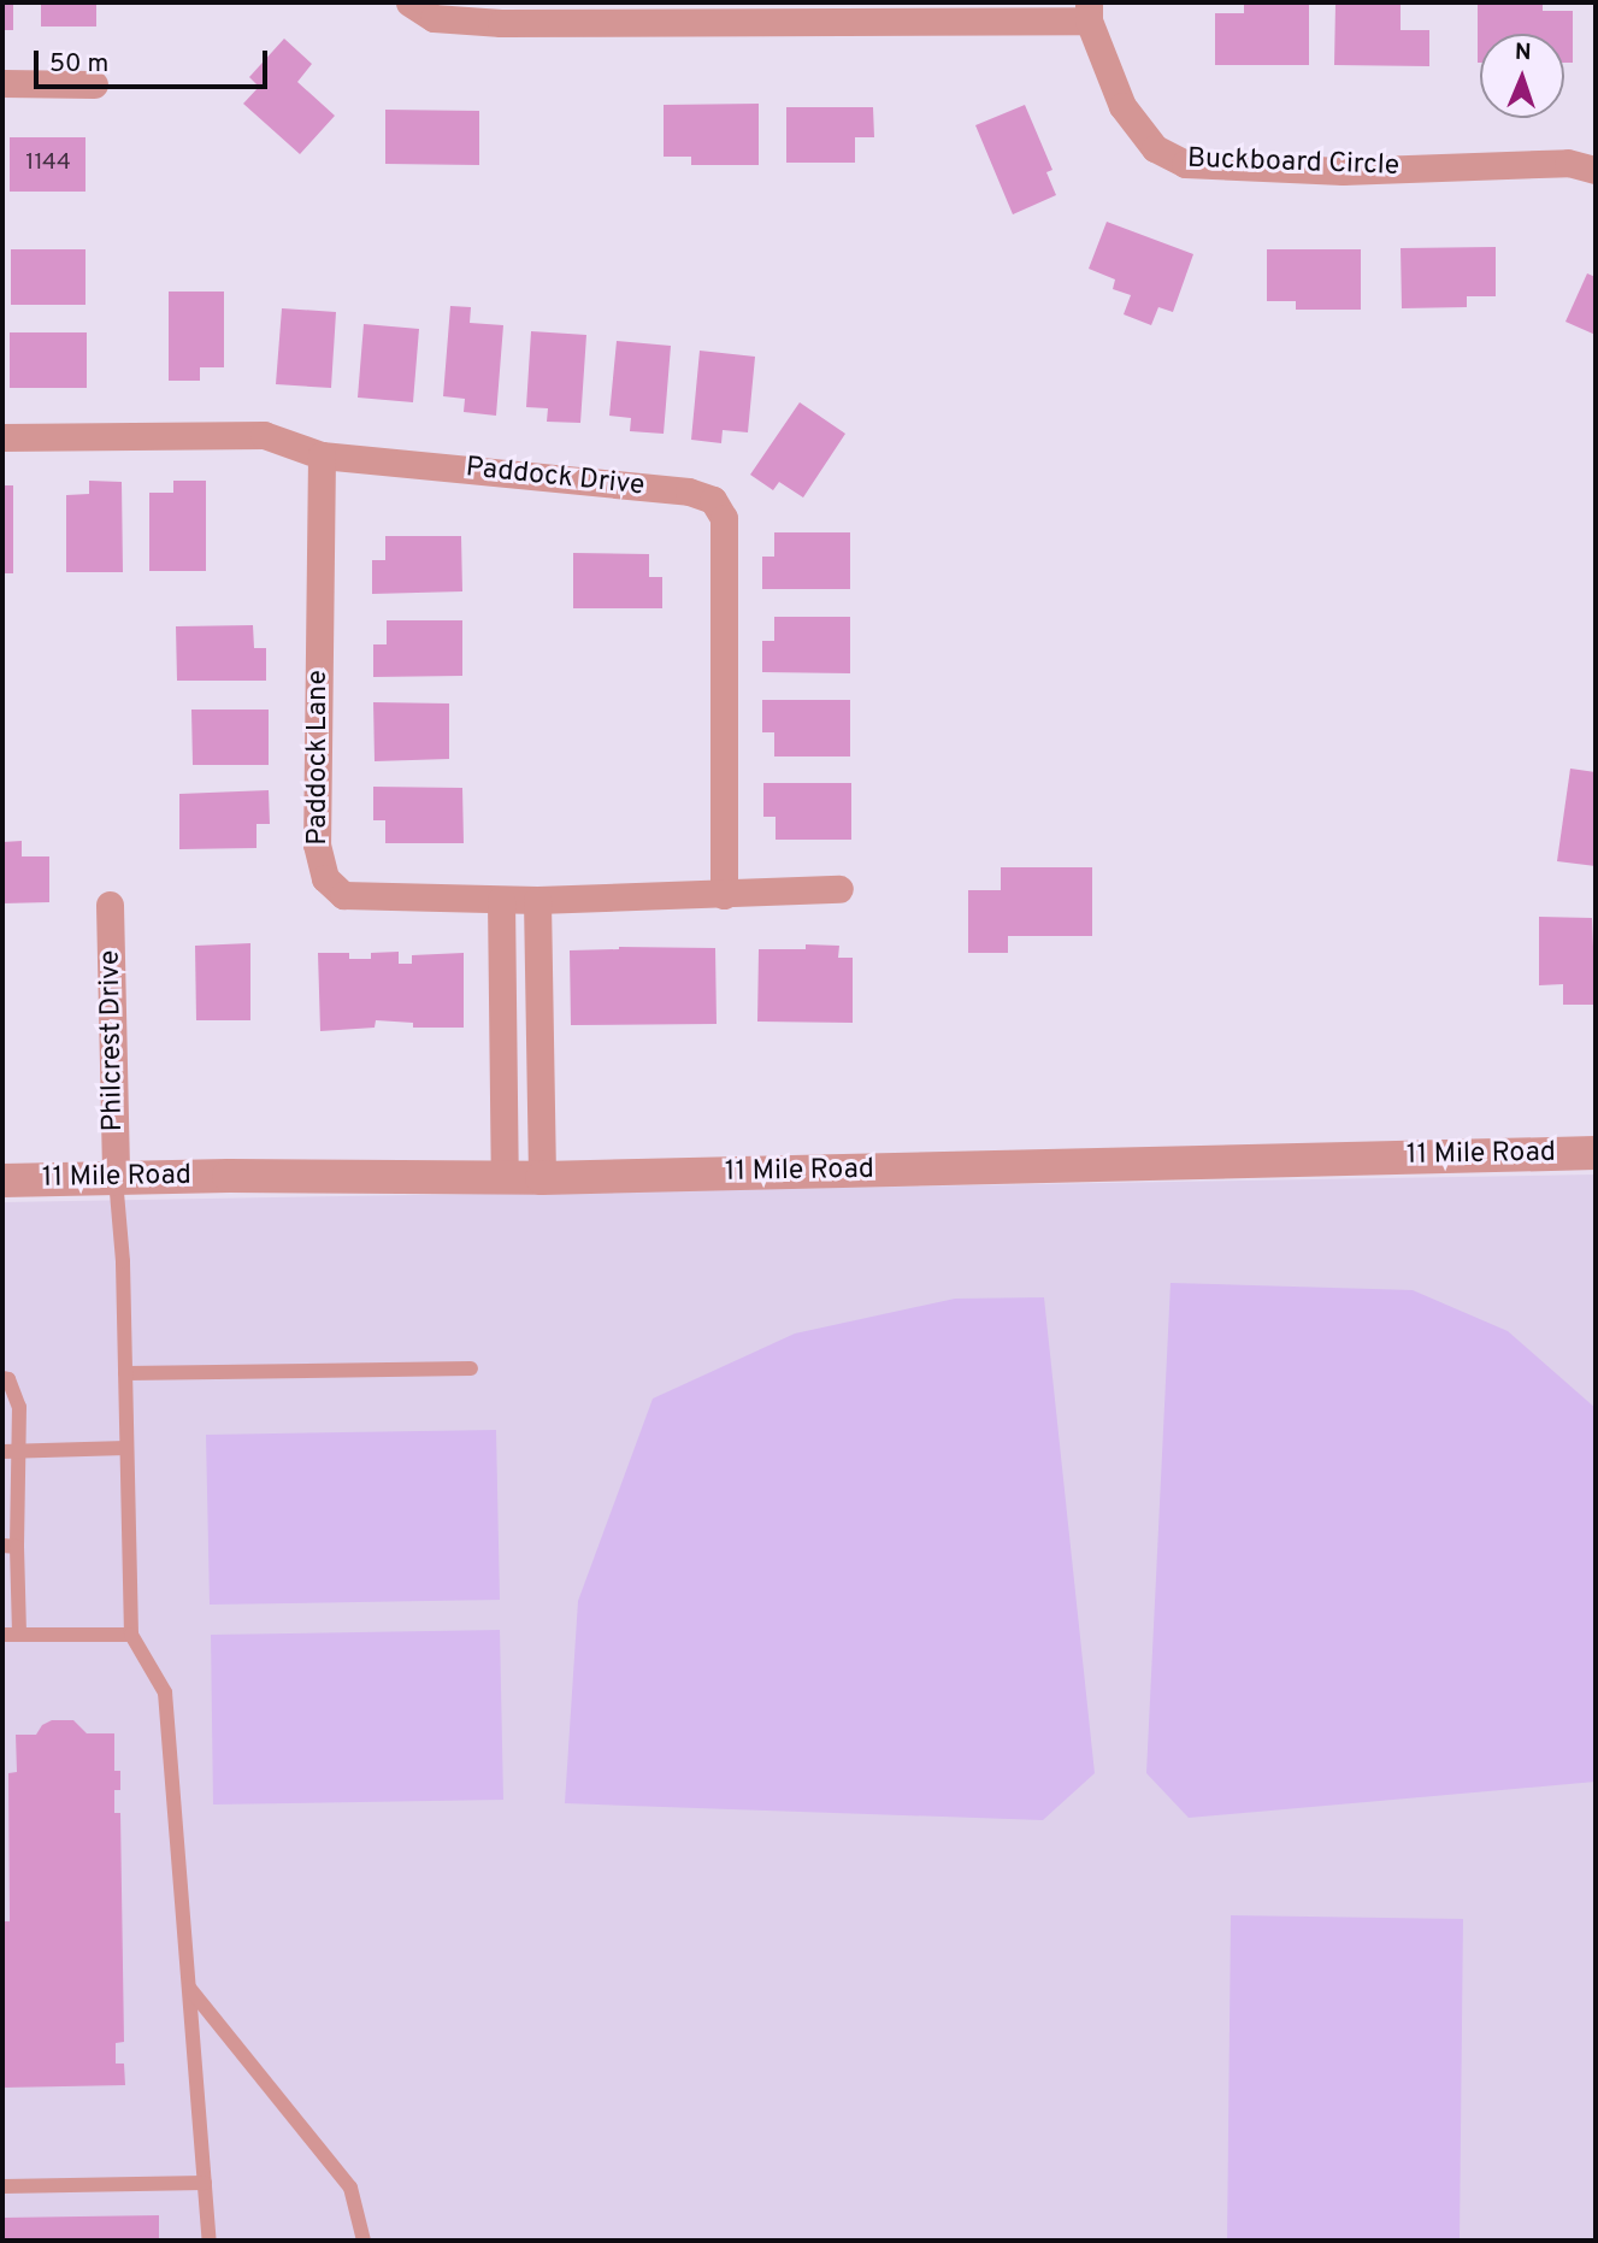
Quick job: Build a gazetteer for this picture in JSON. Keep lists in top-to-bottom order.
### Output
{
  "streets": {
    "street": [
      "Buckboard Circle",
      "Paddock Drive",
      "Paddock Lane",
      "Philcrest Drive",
      "11 Mile Road"
    ]
  },
  "crossings": [
    ["Paddock Drive", "Paddock Lane"],
    ["Philcrest Drive", "11 Mile Road"]
  ],
  "house_numbers": ["1144"],
  "scale_bar": "50 m",
  "north": "top"
}
